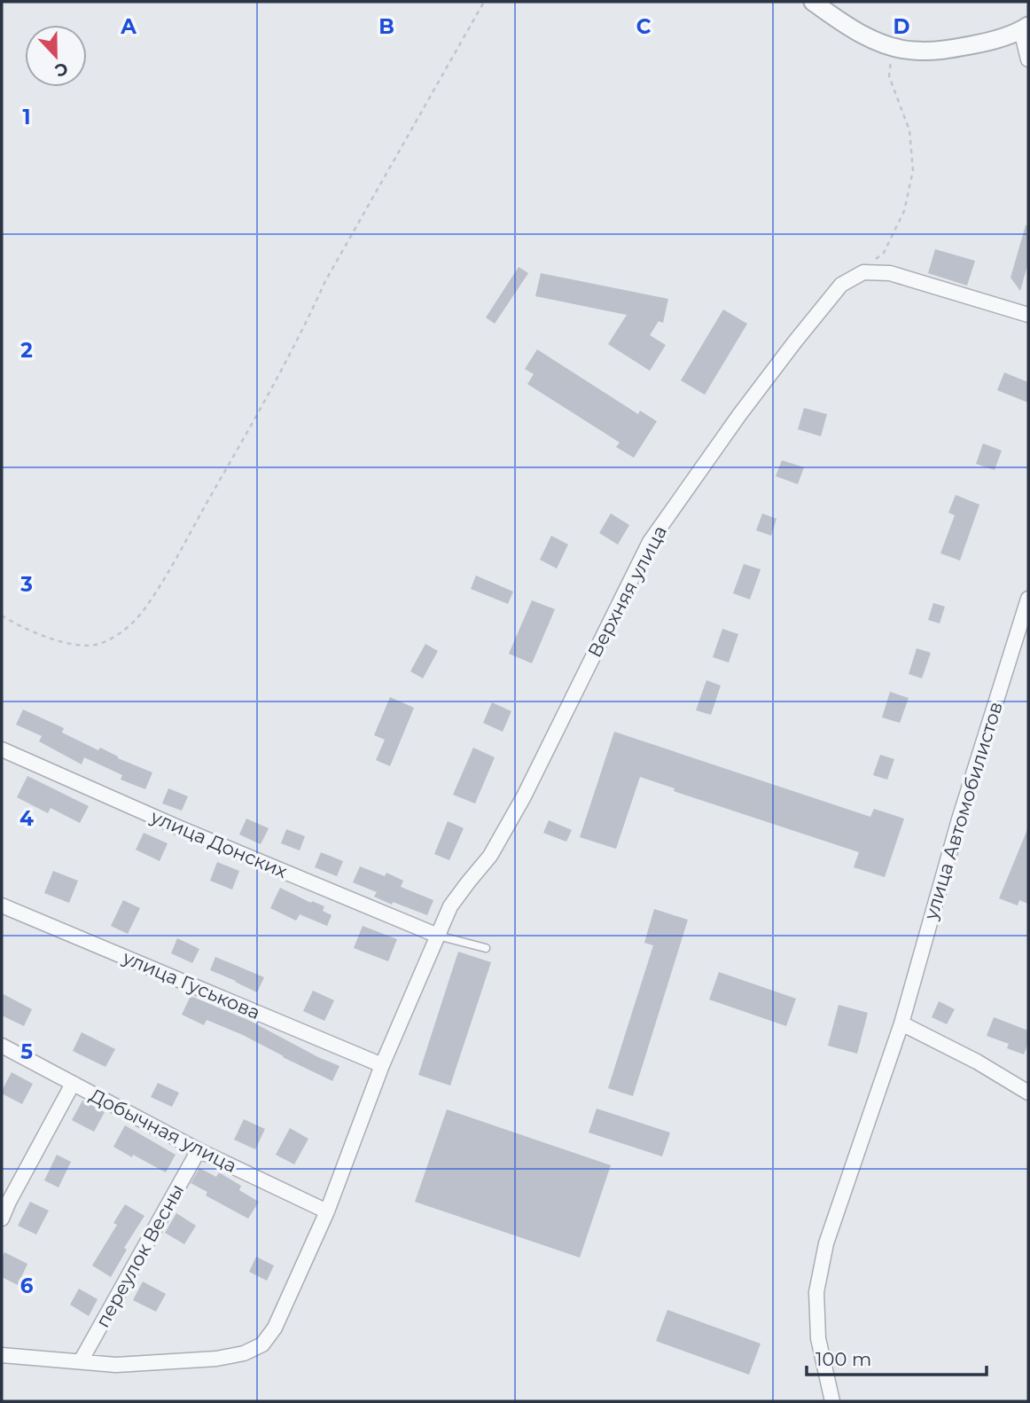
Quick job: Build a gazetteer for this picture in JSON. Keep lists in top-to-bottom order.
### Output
{
  "streets": {
    "street": [
      "Верхняя улица",
      "улица Автомобилистов",
      "улица Донских",
      "улица Гуськова",
      "Добычная улица",
      "переулок Весны"
    ]
  },
  "crossings": [
    ["Верхняя улица", "улица Донских"],
    ["Верхняя улица", "улица Гуськова"],
    ["Верхняя улица", "Добычная улица"],
    ["Верхняя улица", "переулок Весны"],
    ["Добычная улица", "переулок Весны"]
  ],
  "scale_bar": "100 m",
  "north": "bottom",
  "grid": {
    "columns": [
      "A",
      "B",
      "C",
      "D"
    ],
    "rows": [
      "1",
      "2",
      "3",
      "4",
      "5",
      "6"
    ]
  }
}
